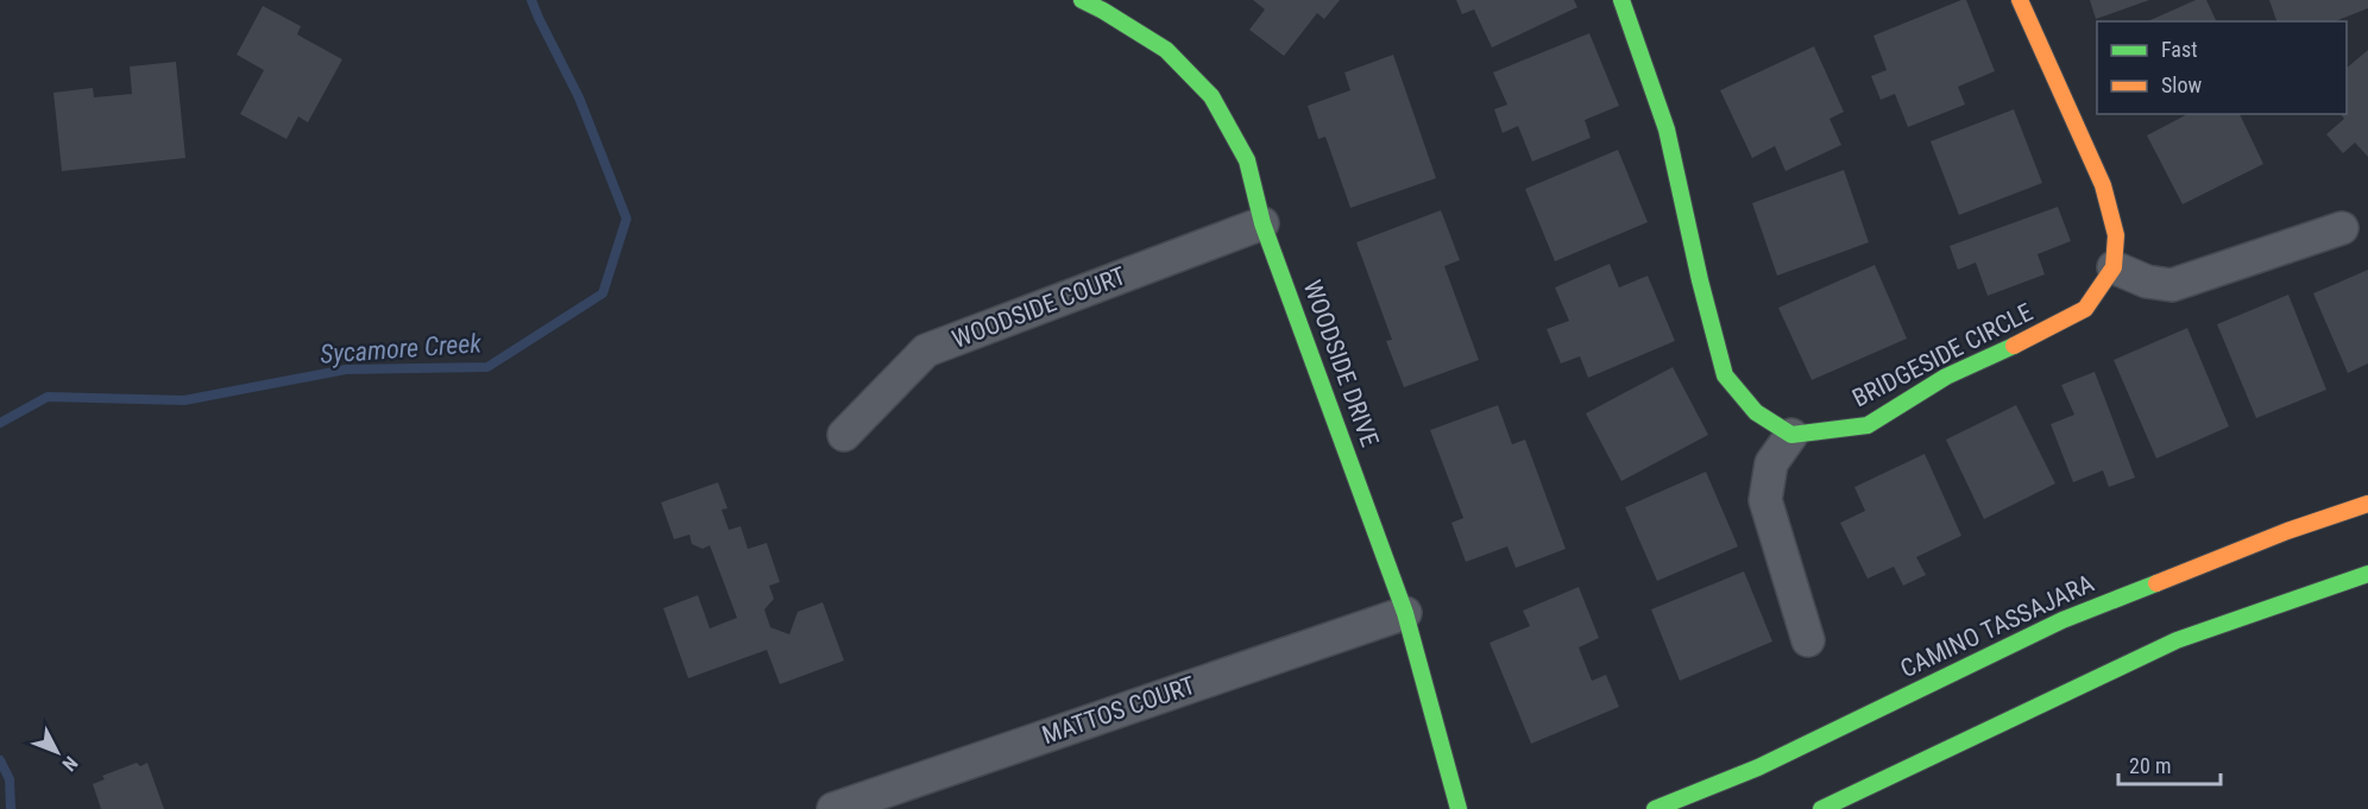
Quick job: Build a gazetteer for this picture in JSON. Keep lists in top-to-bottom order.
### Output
{
  "streets": {
    "street": [
      "WOODSIDE COURT",
      "BRIDGESIDE CIRCLE",
      "WOODSIDE DRIVE",
      "CAMINO TASSAJARA",
      "MATTOS COURT"
    ]
  },
  "crossings": [
    ["WOODSIDE COURT", "WOODSIDE DRIVE"],
    ["WOODSIDE DRIVE", "MATTOS COURT"]
  ],
  "water": ["Sycamore Creek"],
  "legend": ["Fast", "Slow"],
  "scale_bar": "20 m",
  "north": "bottom right"
}
